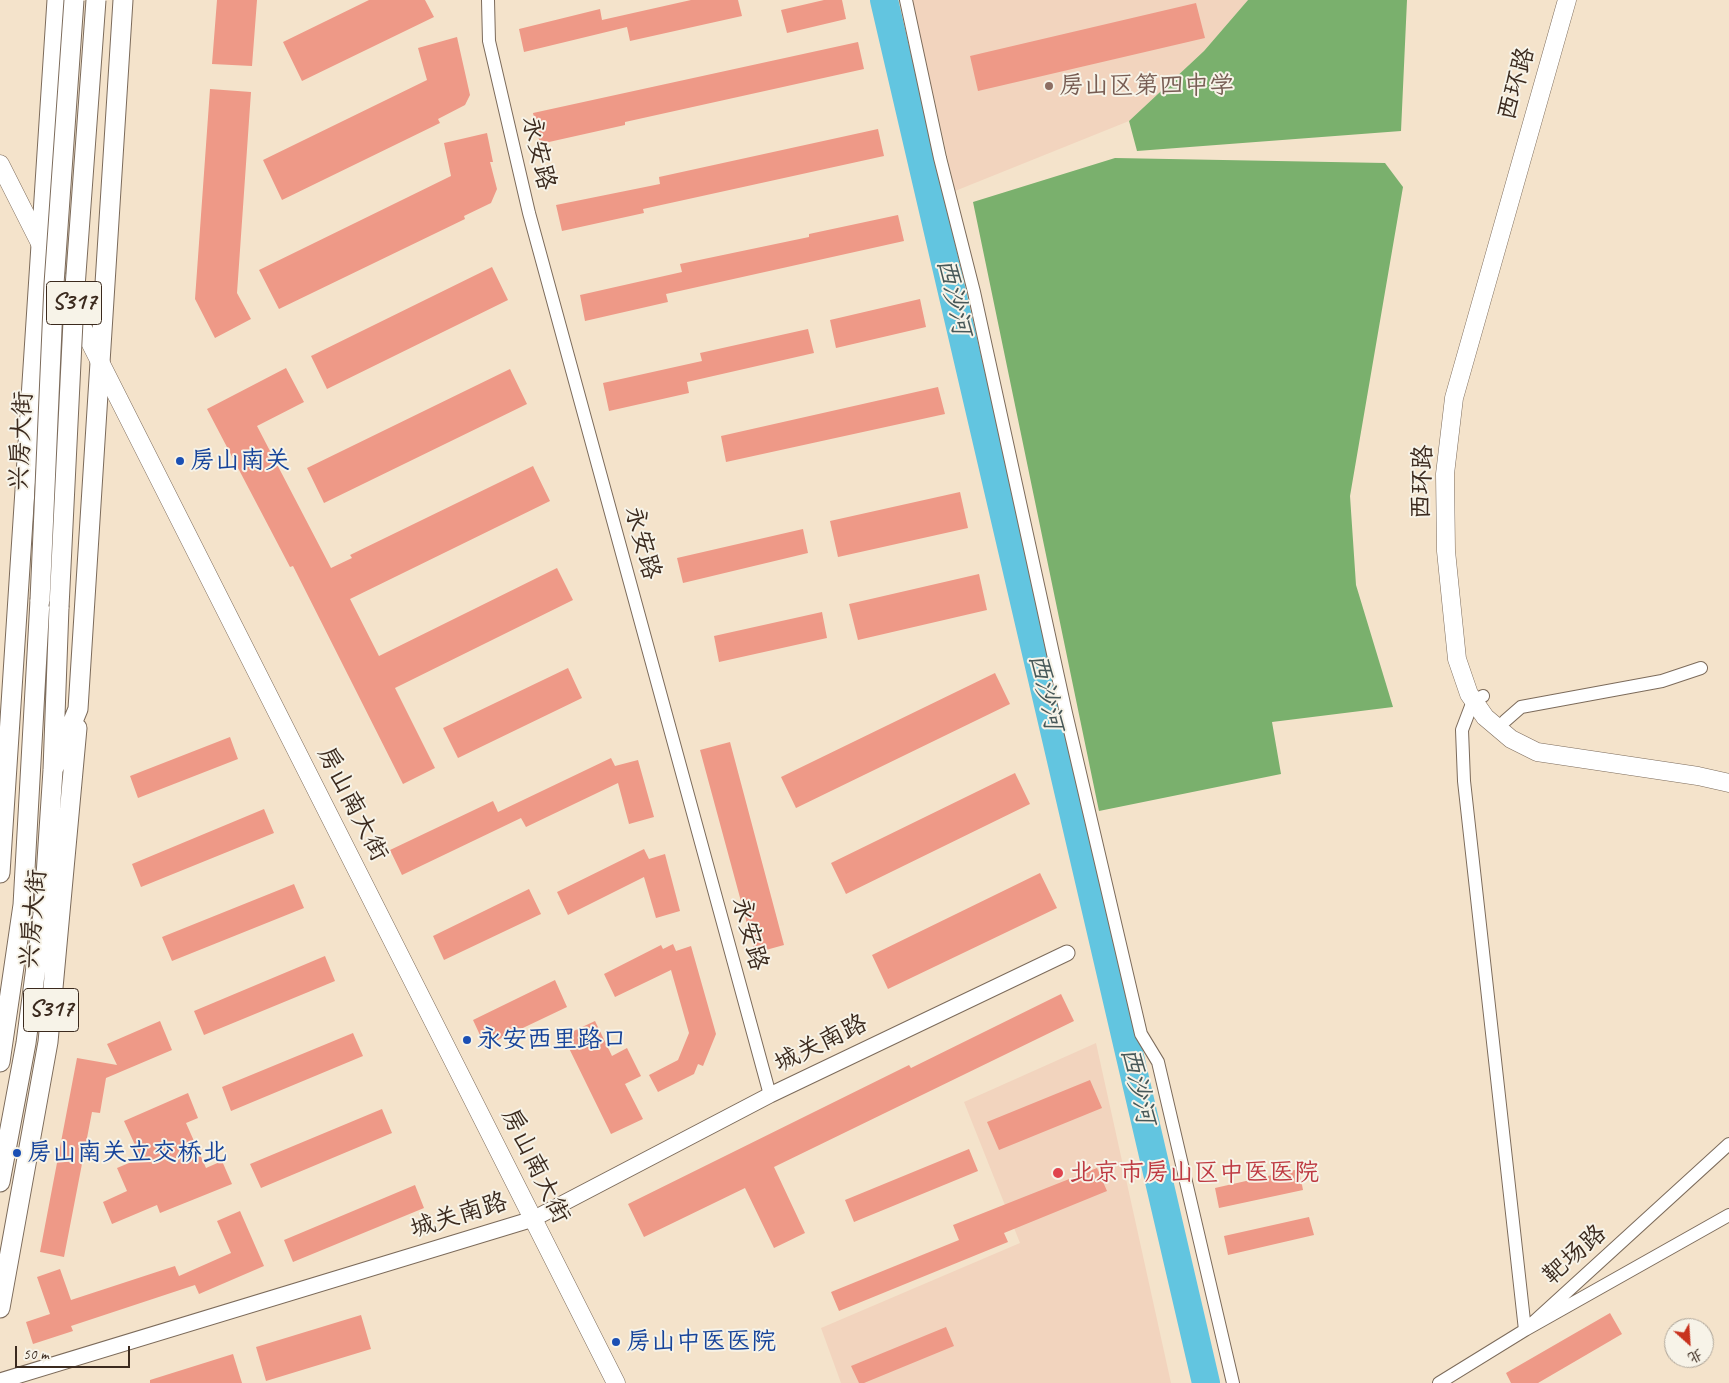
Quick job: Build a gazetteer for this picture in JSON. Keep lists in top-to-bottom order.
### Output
{
  "streets": {
    "main road": [
      "西环路",
      "S317",
      "兴房大街",
      "房山南大街"
    ],
    "street": ["永安路", "城关南路", "靶场路"]
  },
  "crossings": [
    ["永安路", "城关南路"],
    ["S317", "房山南大街"],
    ["兴房大街", "房山南大街"],
    ["房山南大街", "城关南路"]
  ],
  "water": ["西沙河"],
  "places": [
    "房山区第四中学",
    "房山南关",
    "永安西里路口",
    "房山南关立交桥北",
    "北京市房山区中医医院",
    "房山中医医院"
  ],
  "scale_bar": "50 m",
  "north": "bottom right"
}
